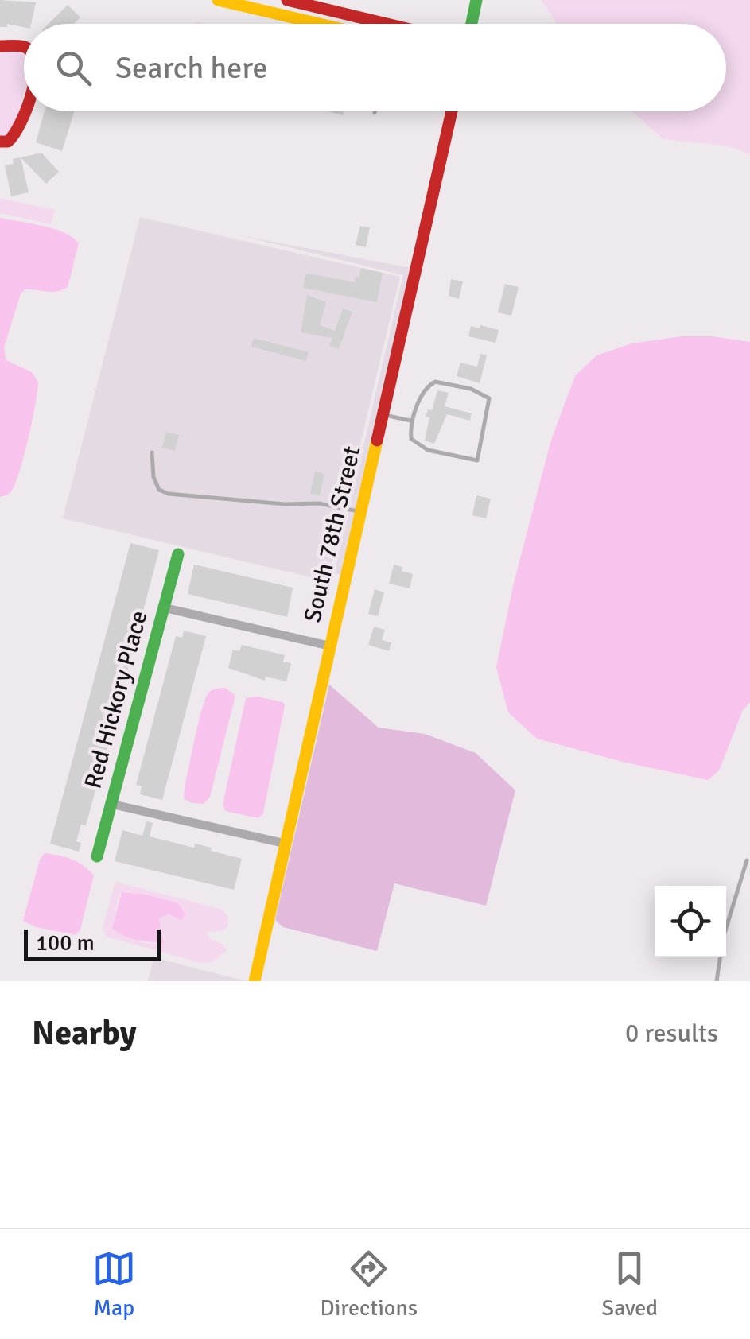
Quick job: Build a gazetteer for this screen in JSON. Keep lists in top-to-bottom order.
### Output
{
  "streets": {
    "street": ["South 78th Street", "Red Hickory Place"]
  },
  "scale_bar": "100 m",
  "page": {
    "search": "Search here",
    "scale": "100 m",
    "heading": ["Nearby", "0 results"],
    "nav": ["Map", "Directions", "Saved"]
  }
}
